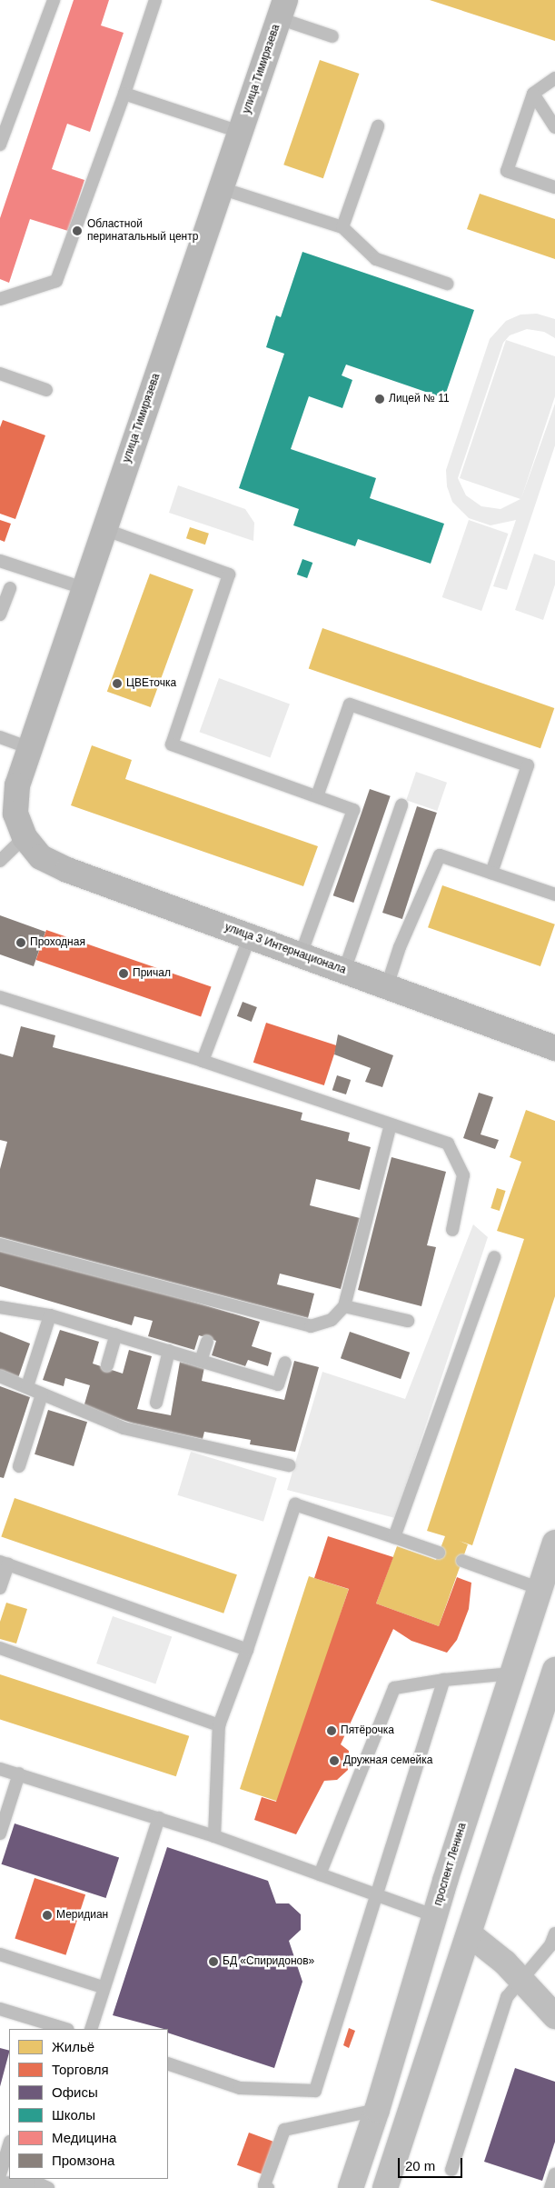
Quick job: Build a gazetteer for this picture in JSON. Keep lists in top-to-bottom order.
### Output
{
  "streets": {
    "main road": ["проспект Ленина"],
    "street": ["улица Тимирязева", "улица 3 Интернационала"]
  },
  "crossings": [
    ["улица Тимирязева", "улица 3 Интернационала"]
  ],
  "places": [
    "Областной перинатальный центр",
    "Лицей № 11",
    "ЦВЕточка",
    "Проходная",
    "Причал",
    "Пятёрочка",
    "Дружная семейка",
    "Меридиан",
    "БД «Спиридонов»"
  ],
  "legend": [
    "Жильё",
    "Торговля",
    "Офисы",
    "Школы",
    "Медицина",
    "Промзона"
  ],
  "scale_bar": "20 m"
}
